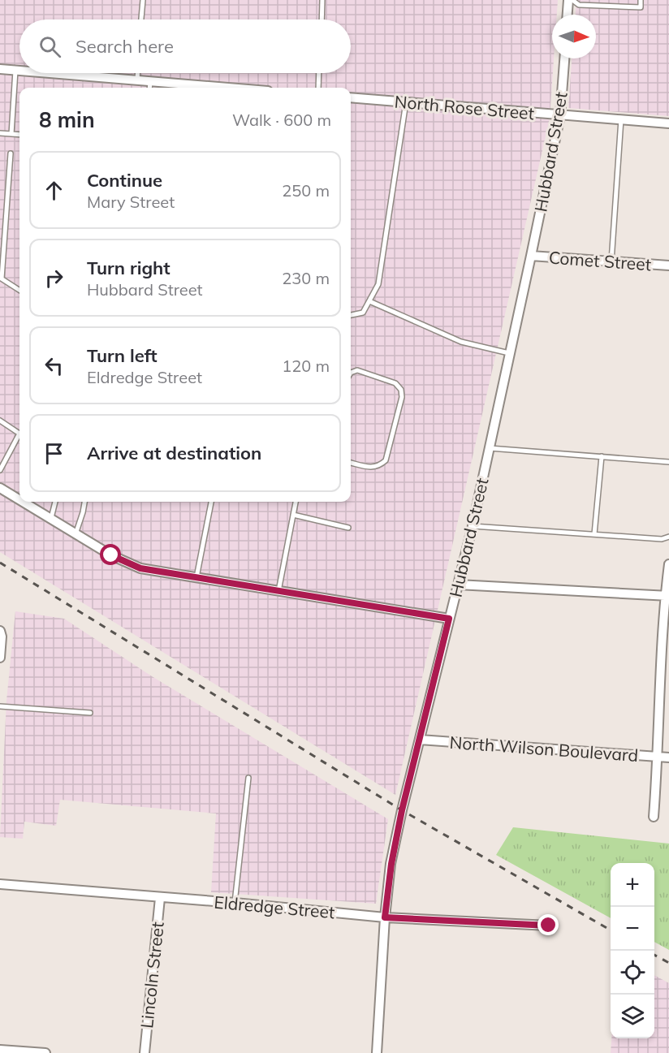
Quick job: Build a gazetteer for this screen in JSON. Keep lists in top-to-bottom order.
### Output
{
  "streets": {
    "street": [
      "North Rose Street",
      "Hubbard Street",
      "Comet Street",
      "North Wilson Boulevard",
      "Eldredge Street",
      "Lincoln Street"
    ]
  },
  "crossings": [
    ["North Rose Street", "Hubbard Street"],
    ["Hubbard Street", "Comet Street"],
    ["Hubbard Street", "North Wilson Boulevard"],
    ["Hubbard Street", "Eldredge Street"],
    ["Eldredge Street", "Lincoln Street"]
  ],
  "north": "right",
  "page": {
    "search": "Search here",
    "heading": ["8 min", "Walk · 600 m"],
    "list": [
      ["Continue", "Mary Street", "250 m"],
      ["Turn right", "Hubbard Street", "230 m"],
      ["Turn left", "Eldredge Street", "120 m"],
      "Arrive at destination"
    ],
    "map_buttons": ["+", "−"]
  }
}
